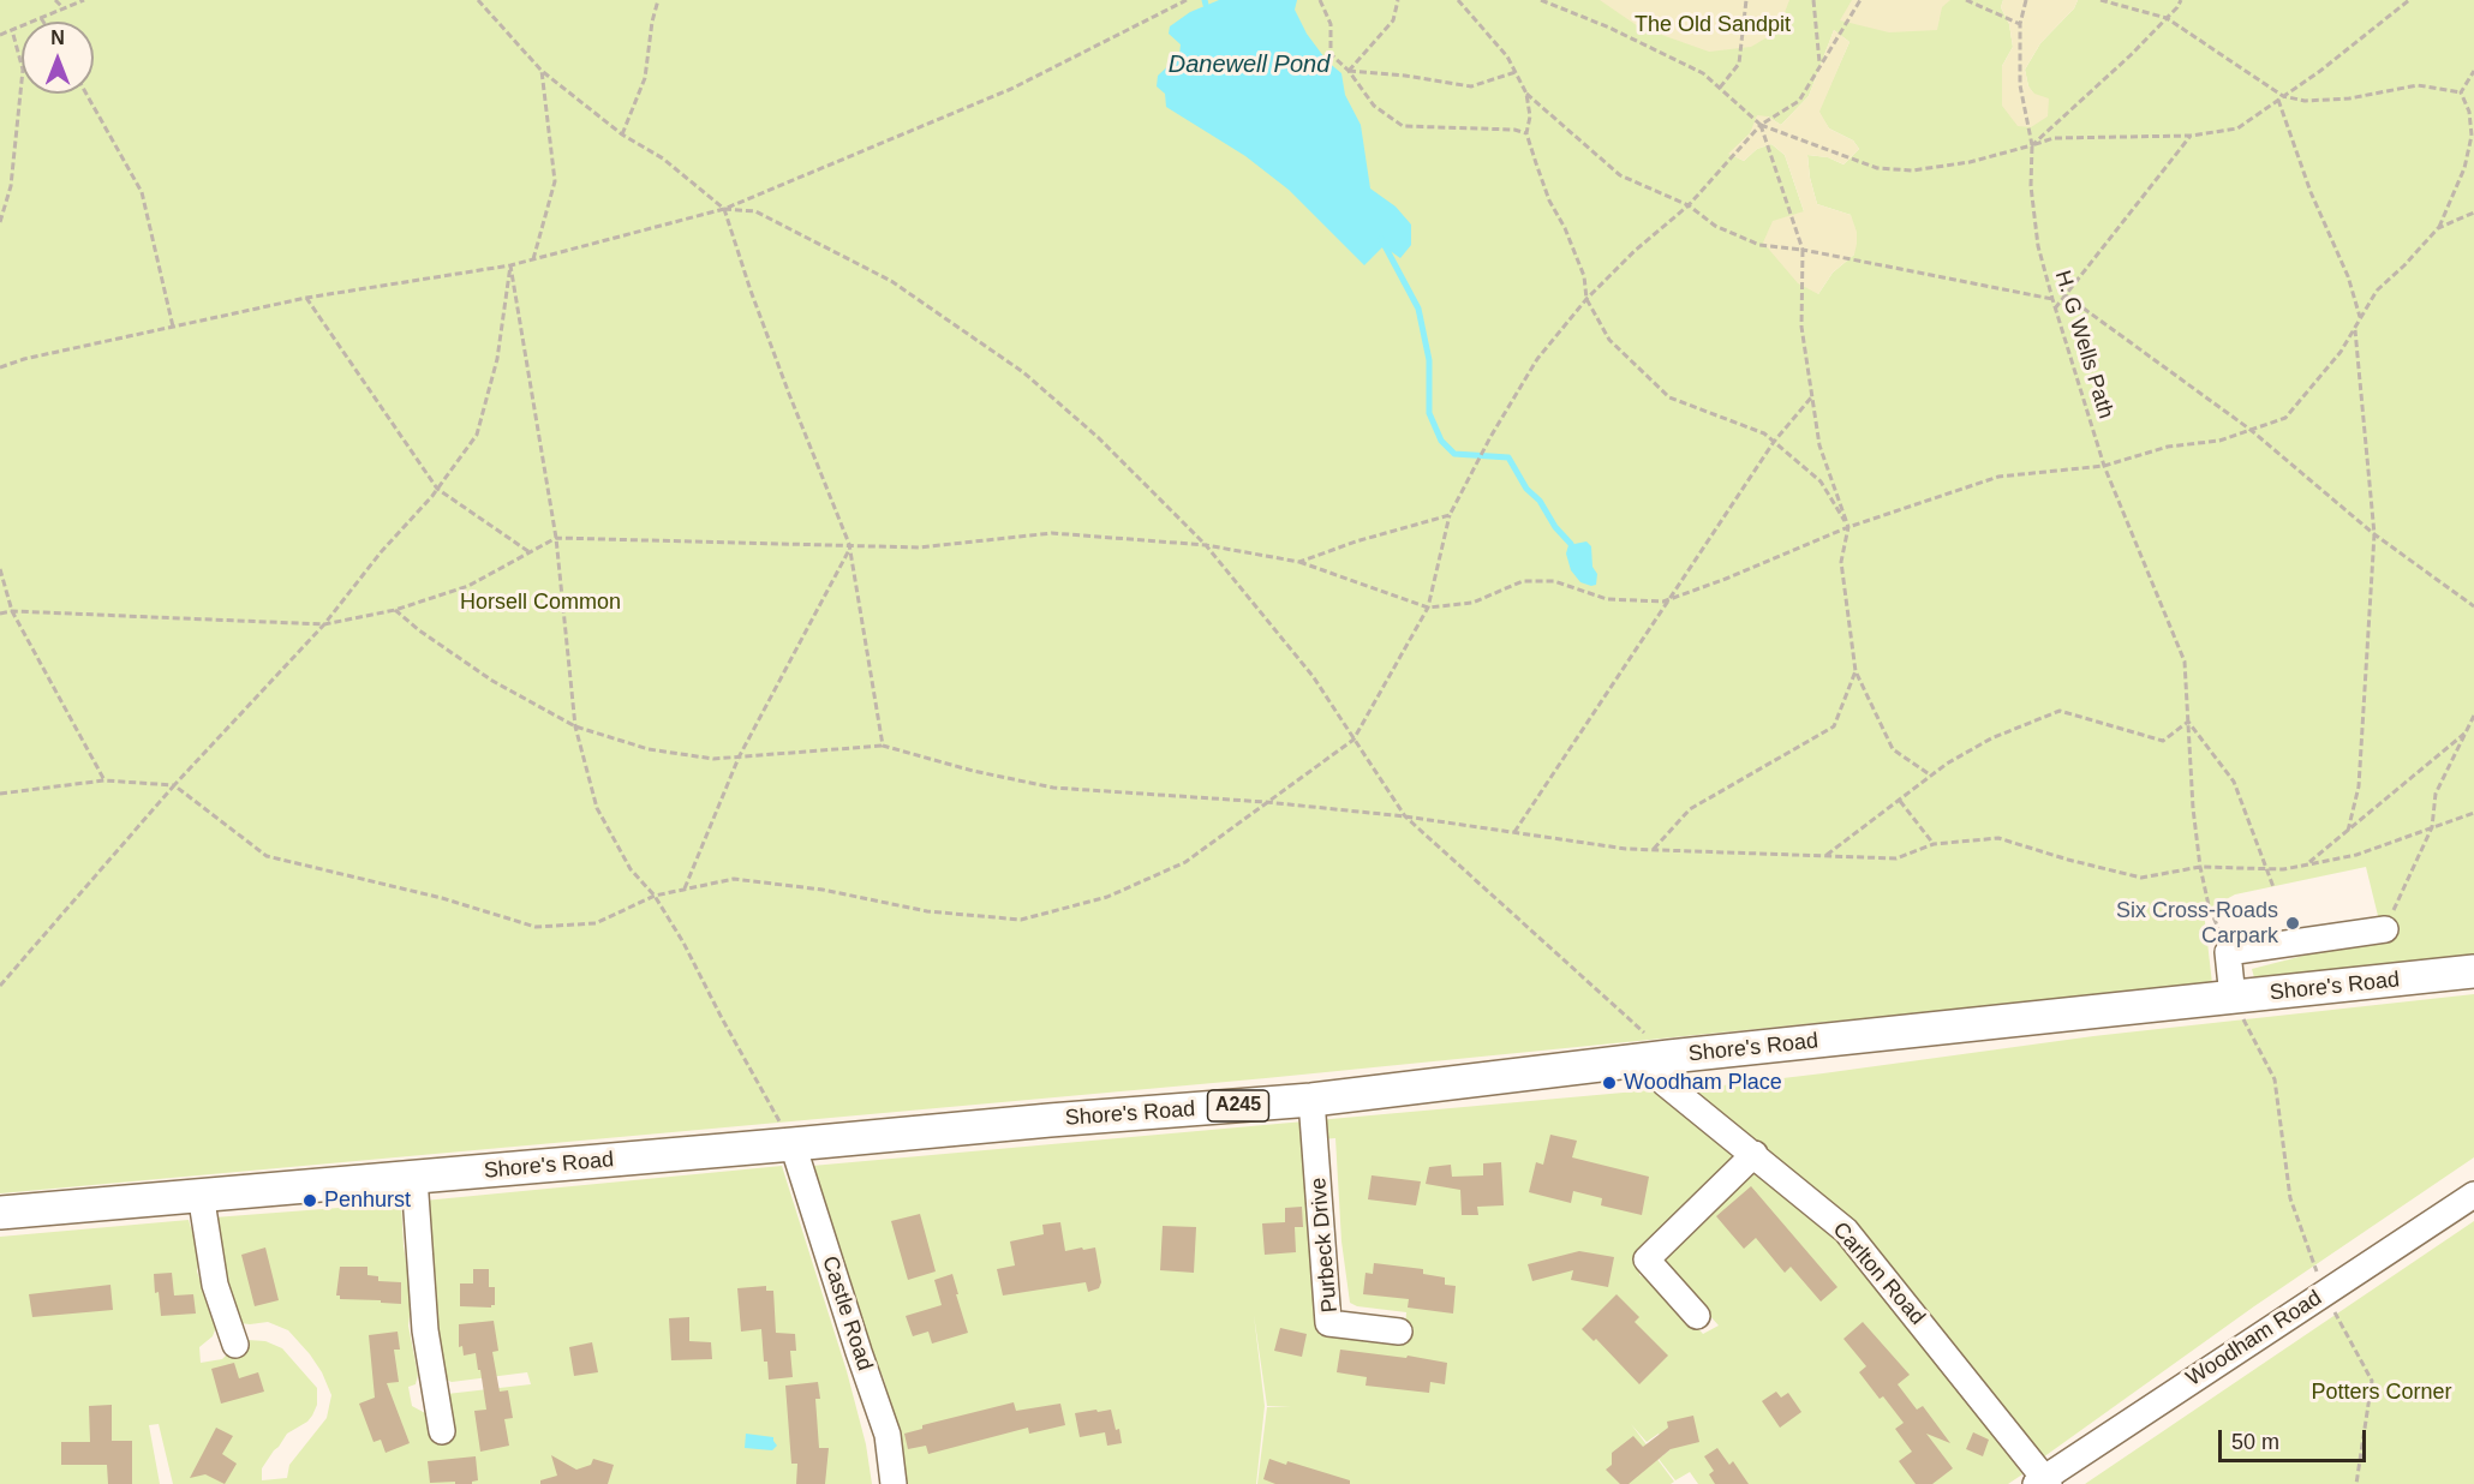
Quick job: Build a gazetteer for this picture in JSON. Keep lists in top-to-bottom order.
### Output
{
  "streets": {
    "main road": ["Shore's Road", "A245"],
    "street": [
      "Purbeck Drive",
      "Carlton Road",
      "Castle Road",
      "Woodham Road"
    ],
    "path": ["H. G Wells Path"]
  },
  "crossings": [
    ["Shore's Road", "Purbeck Drive"],
    ["Shore's Road", "Carlton Road"],
    ["Shore's Road", "Castle Road"],
    ["Carlton Road", "Woodham Road"]
  ],
  "water": ["Danewell Pond"],
  "parks": ["The Old Sandpit", "Horsell Common", "Potters Corner"],
  "places": ["Six Cross-Roads Carpark", "Woodham Place", "Penhurst"],
  "scale_bar": "50 m",
  "north": "top"
}
